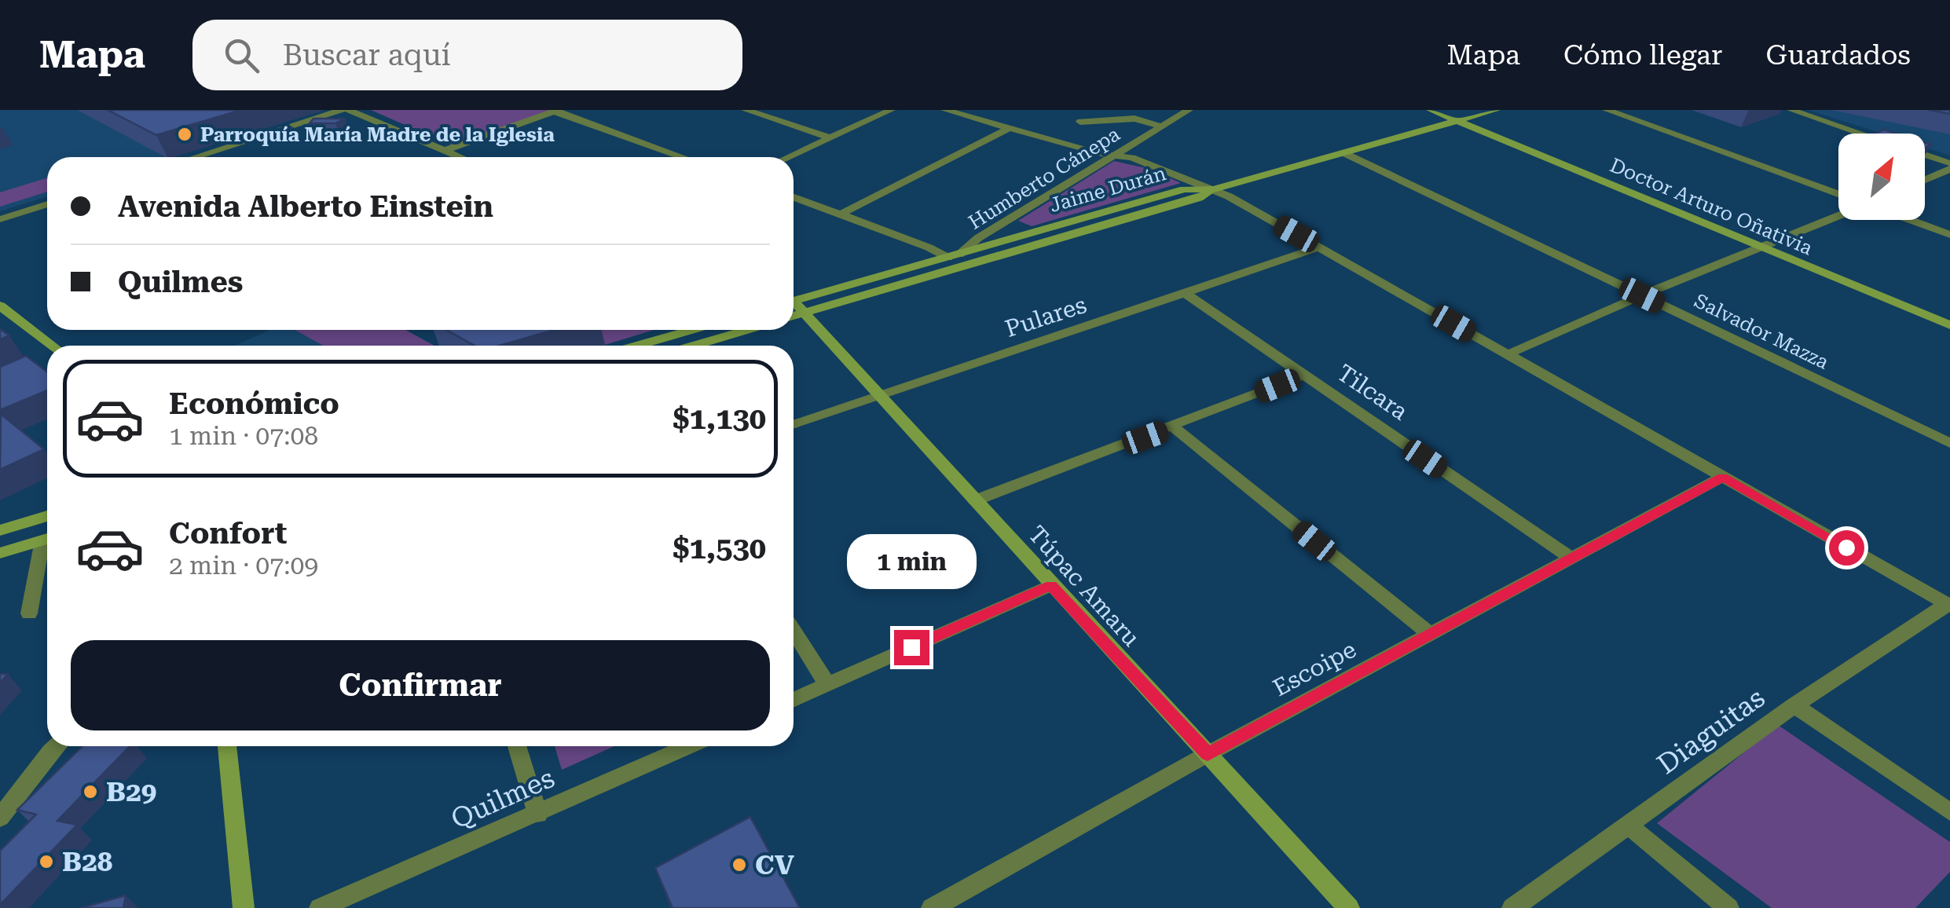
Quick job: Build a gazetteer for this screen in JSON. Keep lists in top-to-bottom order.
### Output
{
  "streets": {
    "street": [
      "Humberto Cánepa",
      "Jaime Durán",
      "Doctor Arturo Oñativia",
      "Pulares",
      "Salvador Mazza",
      "Tilcara",
      "Túpac Amaru",
      "Escoipe",
      "Diaguitas",
      "Quilmes"
    ]
  },
  "crossings": [
    ["Humberto Cánepa", "Jaime Durán"],
    ["Pulares", "Tilcara"],
    ["Pulares", "Túpac Amaru"],
    ["Tilcara", "Escoipe"],
    ["Túpac Amaru", "Escoipe"]
  ],
  "places": [
    "Parroquía María Madre de la Iglesia",
    "B29",
    "B28",
    "CV"
  ],
  "north": "top right",
  "page": {
    "header": "Mapa",
    "search": "Buscar aquí",
    "nav": ["Mapa", "Cómo llegar", "Guardados"],
    "banner": ["Avenida Alberto Einstein", "Quilmes"],
    "list": [
      {
        "name": "Económico",
        "note": "1 min · 07:08",
        "value": "$1,130"
      },
      {
        "name": "Confort",
        "note": "2 min · 07:09",
        "value": "$1,530"
      }
    ],
    "bubble": "1 min",
    "buttons": "Confirmar"
  }
}
